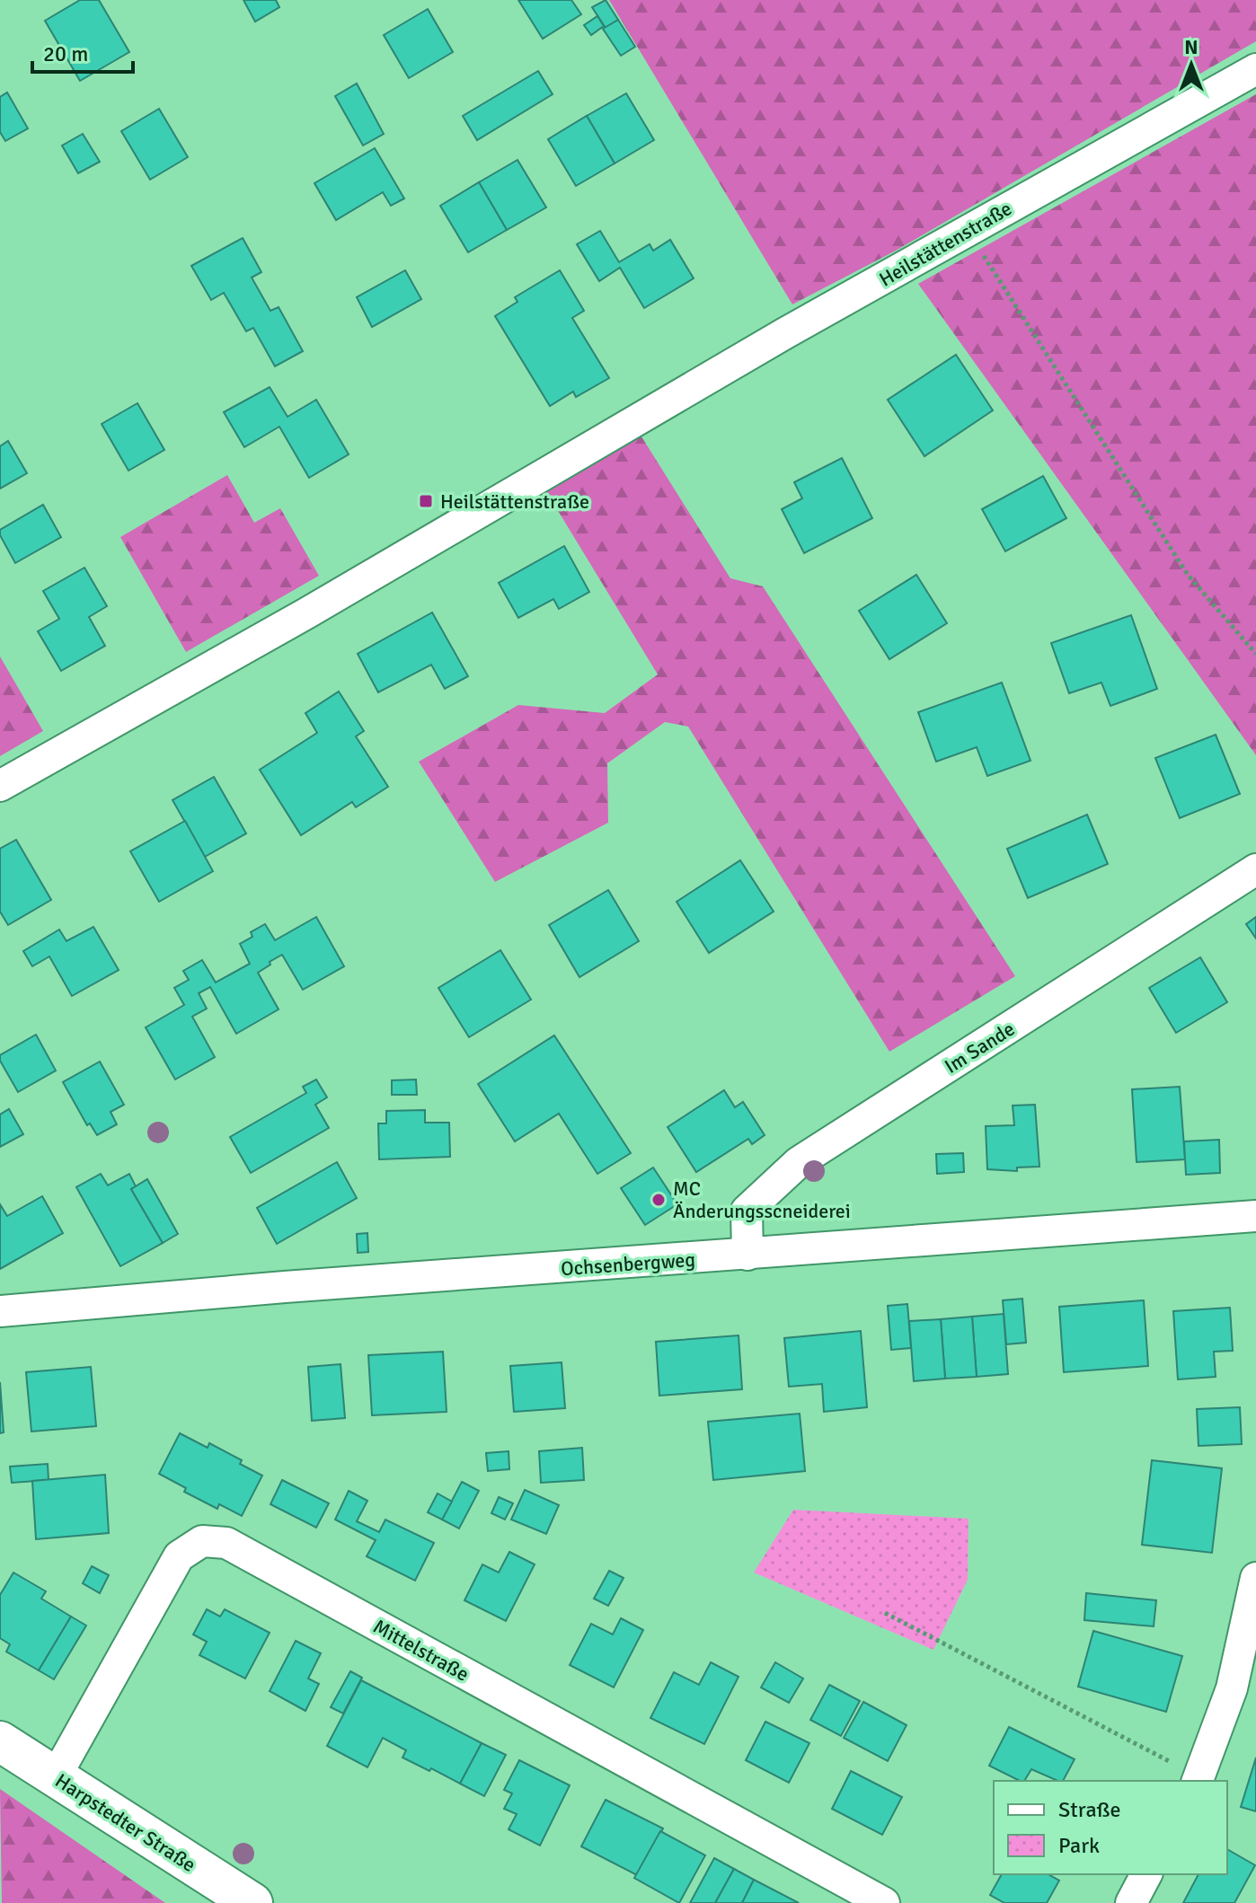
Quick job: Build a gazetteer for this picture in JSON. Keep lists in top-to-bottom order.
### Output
{
  "streets": {
    "main road": ["Harpstedter Straße"],
    "street": [
      "Heilstättenstraße",
      "Im Sande",
      "Ochsenbergweg",
      "Mittelstraße"
    ]
  },
  "crossings": [
    ["Im Sande", "Ochsenbergweg"],
    ["Mittelstraße", "Harpstedter Straße"]
  ],
  "places": {
    "transit": ["Heilstättenstraße"],
    "other": ["MC Änderungsscneiderei"]
  },
  "legend": ["Straße", "Park"],
  "scale_bar": "20 m",
  "north": "top"
}
